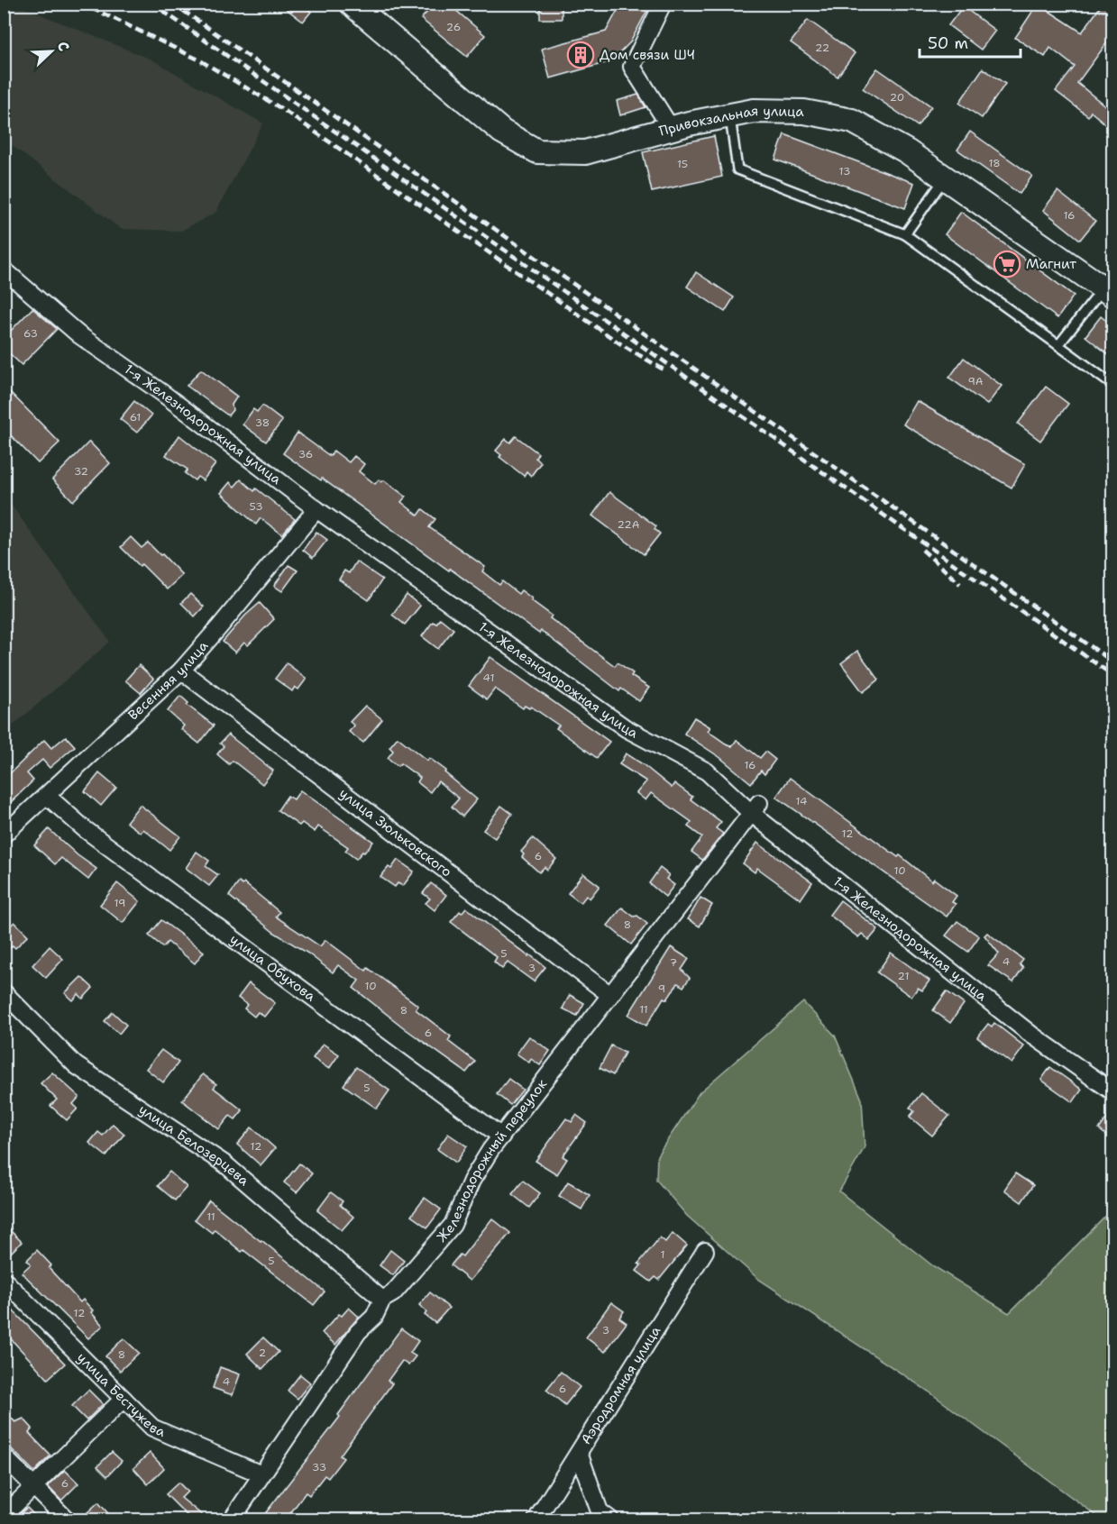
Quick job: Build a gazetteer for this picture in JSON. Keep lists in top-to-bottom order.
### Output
{
  "streets": {
    "main road": ["Привокзальная улица"],
    "street": [
      "1-я Железнодорожная улица",
      "Весенняя улица",
      "улица Зюльковского",
      "улица Обухова",
      "улица Белозерцева",
      "Железнодорожный переулок",
      "Аэродромная улица",
      "улица Бестужева"
    ]
  },
  "crossings": [
    ["1-я Железнодорожная улица", "Весенняя улица"],
    ["1-я Железнодорожная улица", "Железнодорожный переулок"],
    ["Весенняя улица", "улица Зюльковского"],
    ["Весенняя улица", "улица Обухова"],
    ["улица Зюльковского", "Железнодорожный переулок"],
    ["улица Обухова", "Железнодорожный переулок"],
    ["улица Белозерцева", "Железнодорожный переулок"],
    ["Железнодорожный переулок", "улица Бестужева"]
  ],
  "places": {
    "building": ["Дом связи ШЧ"],
    "supermarket": ["Магнит"]
  },
  "house_numbers": [
    "26",
    "22",
    "20",
    "18",
    "15",
    "13",
    "16",
    "63",
    "9А",
    "61",
    "38",
    "36",
    "32",
    "53",
    "22А",
    "41",
    "16",
    "14",
    "12",
    "6",
    "10",
    "19",
    "8",
    "5",
    "4",
    "7",
    "3",
    "21",
    "10",
    "9",
    "11",
    "8",
    "6",
    "5",
    "12",
    "11",
    "1",
    "5",
    "12",
    "3",
    "2",
    "8",
    "4",
    "6",
    "33",
    "6"
  ],
  "scale_bar": "50 m",
  "north": "top right"
}
